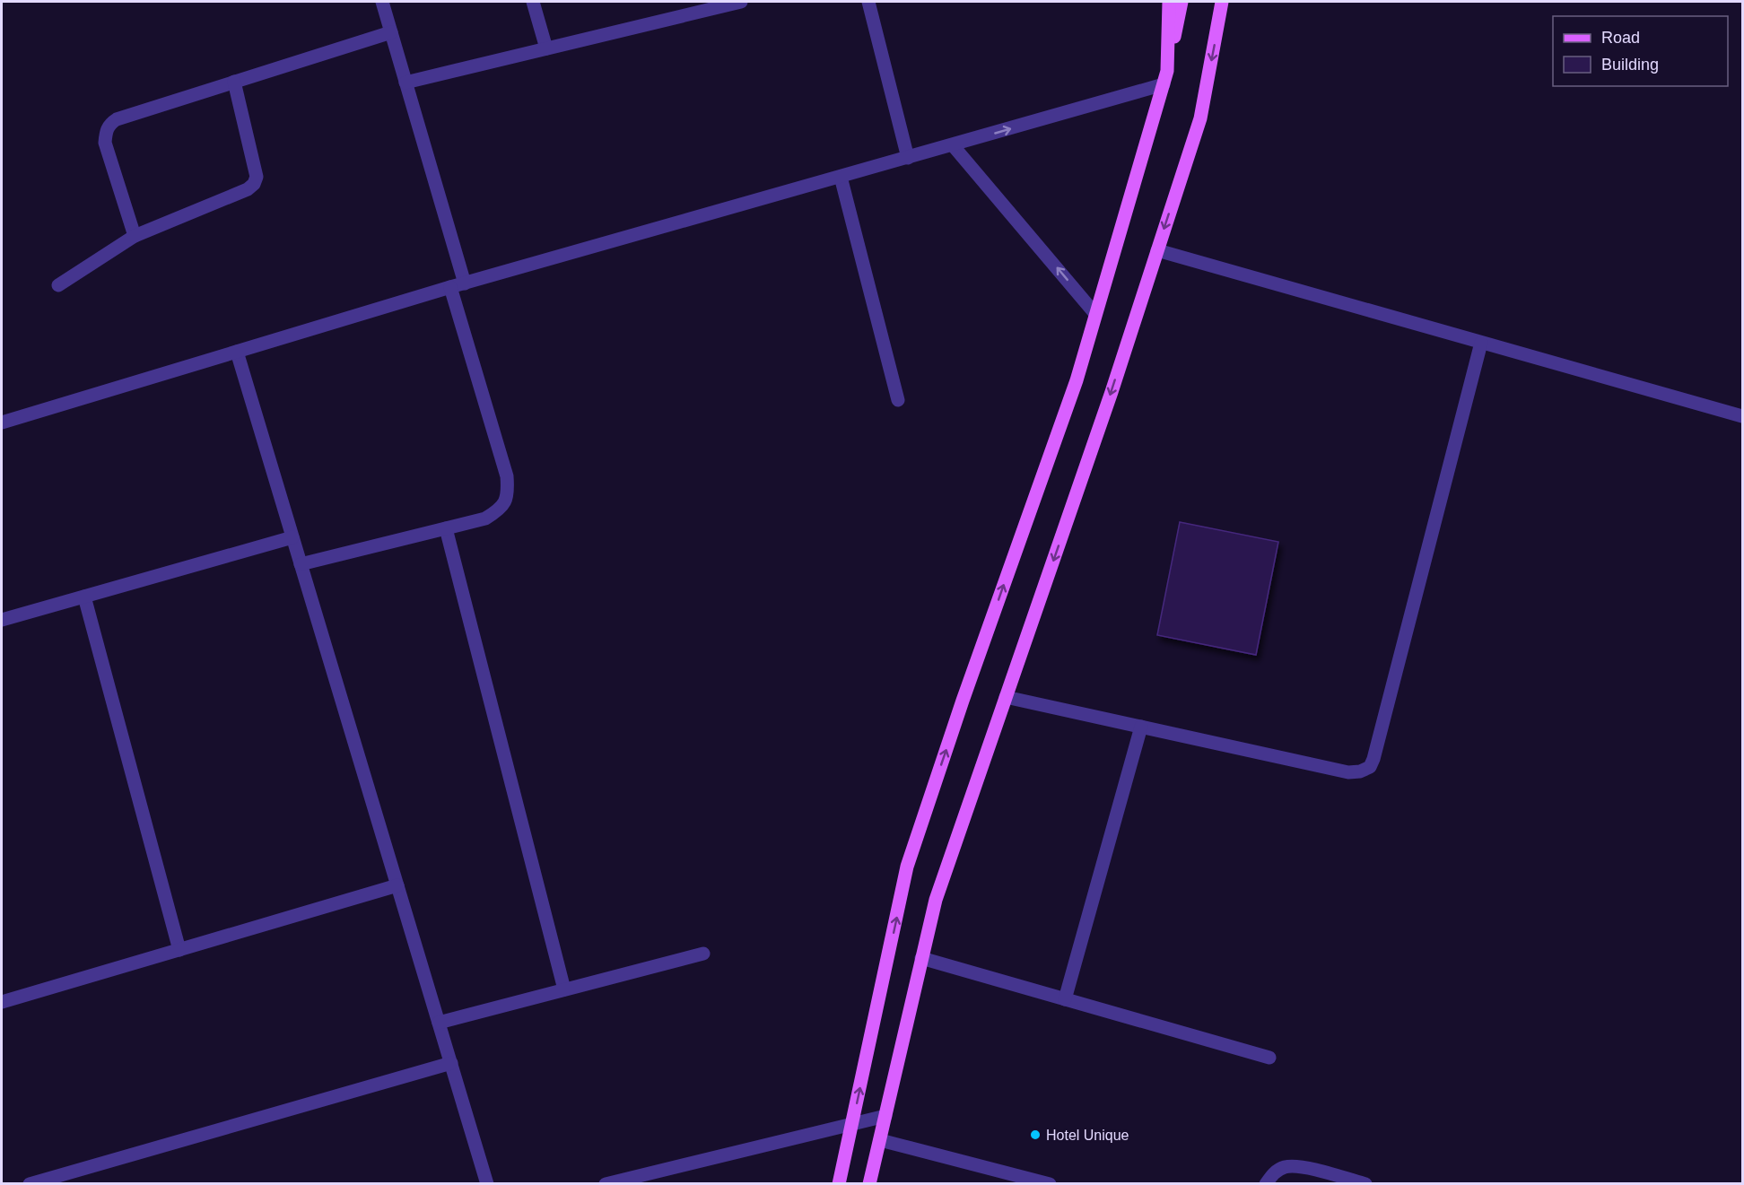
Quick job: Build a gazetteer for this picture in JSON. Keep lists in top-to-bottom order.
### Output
{
  "places": ["Hotel Unique"],
  "legend": ["Road", "Building"]
}
